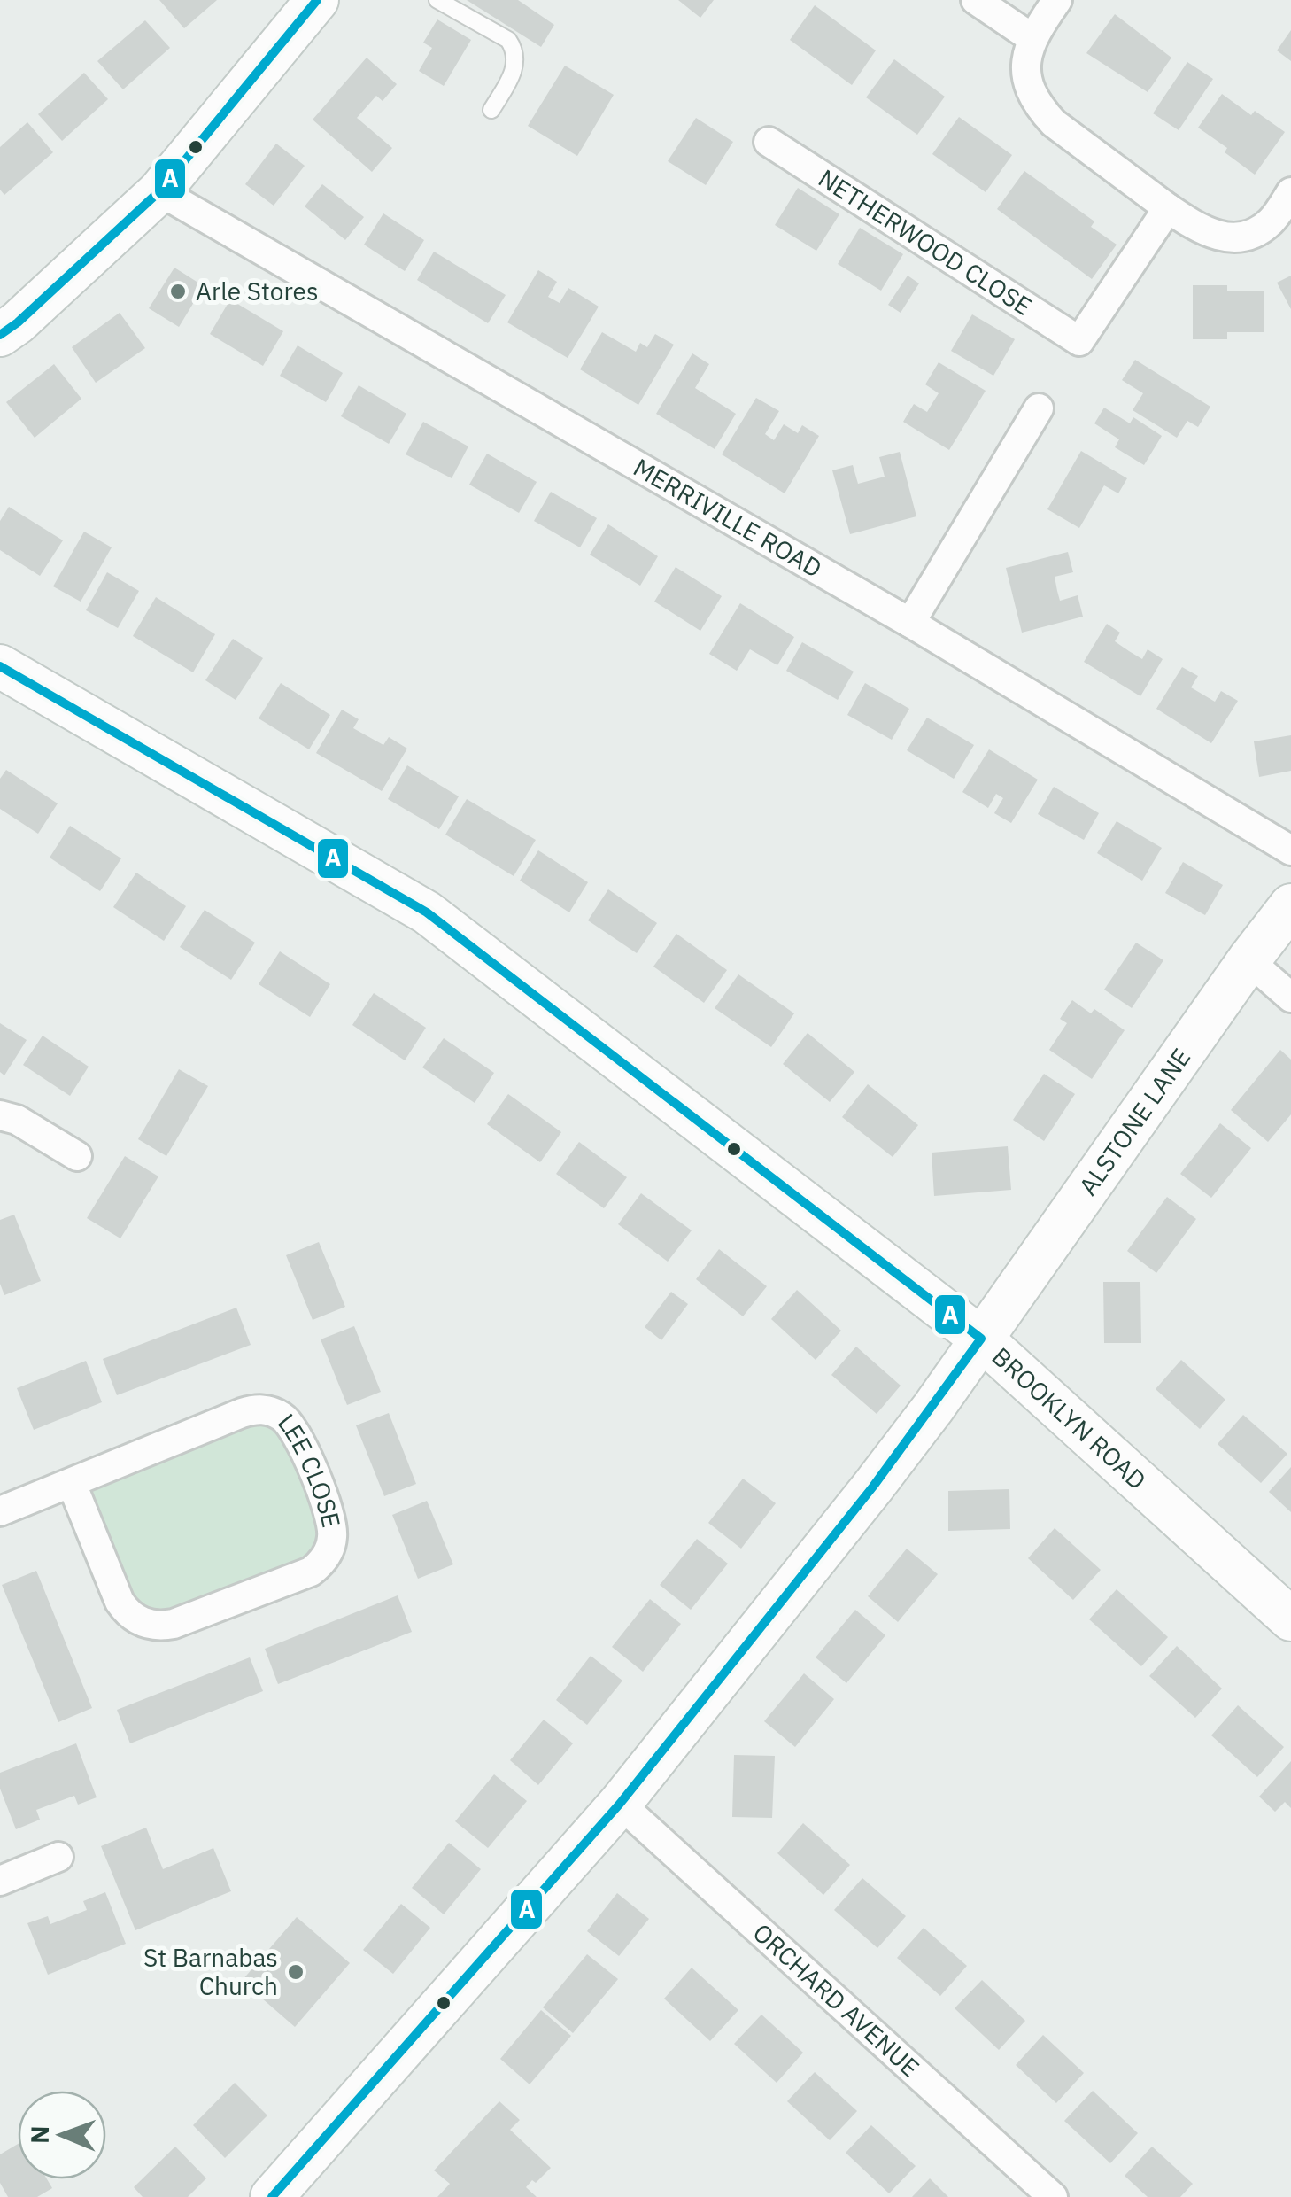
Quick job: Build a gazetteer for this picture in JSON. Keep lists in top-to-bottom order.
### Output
{
  "streets": {
    "street": [
      "NETHERWOOD CLOSE",
      "MERRIVILLE ROAD",
      "ALSTONE LANE",
      "BROOKLYN ROAD",
      "LEE CLOSE",
      "ORCHARD AVENUE"
    ]
  },
  "crossings": [
    ["ALSTONE LANE", "BROOKLYN ROAD"],
    ["ALSTONE LANE", "ORCHARD AVENUE"]
  ],
  "places": ["Arle Stores", "St Barnabas Church"],
  "lines": ["transit line A"],
  "north": "left"
}
